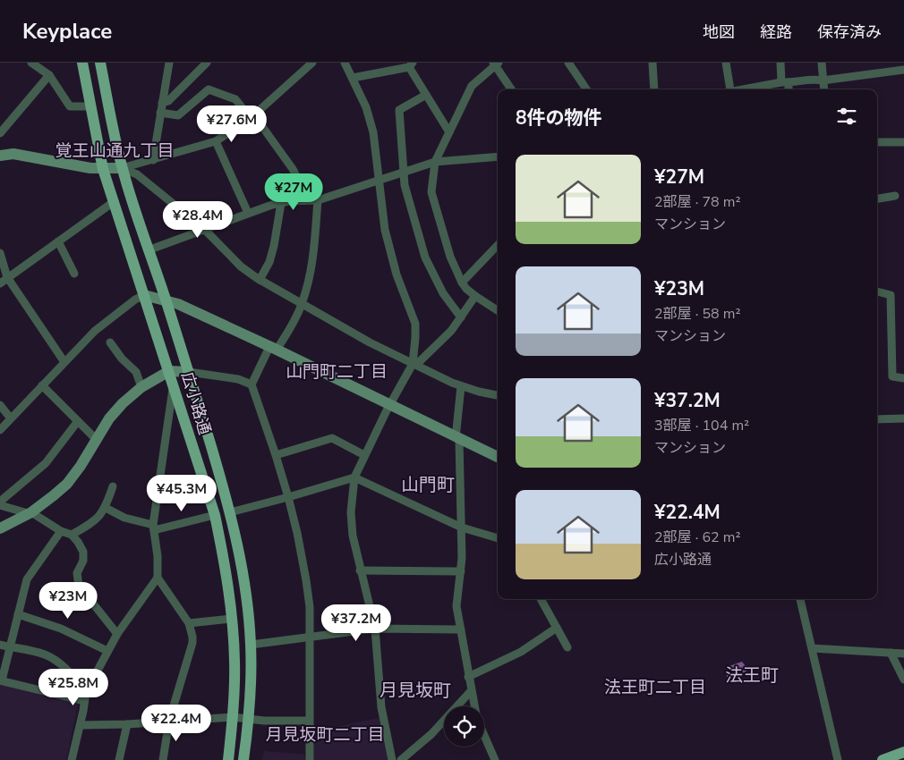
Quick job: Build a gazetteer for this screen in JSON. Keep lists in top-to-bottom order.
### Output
{
  "streets": {
    "main road": ["広小路通"]
  },
  "districts": [
    "覚王山通九丁目",
    "山門町二丁目",
    "山門町",
    "法王町",
    "法王町二丁目",
    "月見坂町",
    "月見坂町二丁目"
  ],
  "page": {
    "header": "Keyplace",
    "nav": ["地図", "経路", "保存済み"],
    "heading": "8件の物件",
    "price": [
      "¥27.6M",
      "¥27M",
      "¥28.4M",
      "¥45.3M",
      "¥23M",
      "¥37.2M",
      "¥25.8M",
      "¥22.4M"
    ],
    "list": [
      {
        "name": "¥27M",
        "note": "2部屋 · 78 m² · マンション"
      },
      {
        "name": "¥23M",
        "note": "2部屋 · 58 m² · マンション"
      },
      {
        "name": "¥37.2M",
        "note": "3部屋 · 104 m² · マンション"
      },
      {
        "name": "¥22.4M",
        "note": "2部屋 · 62 m² · 広小路通"
      }
    ]
  }
}
